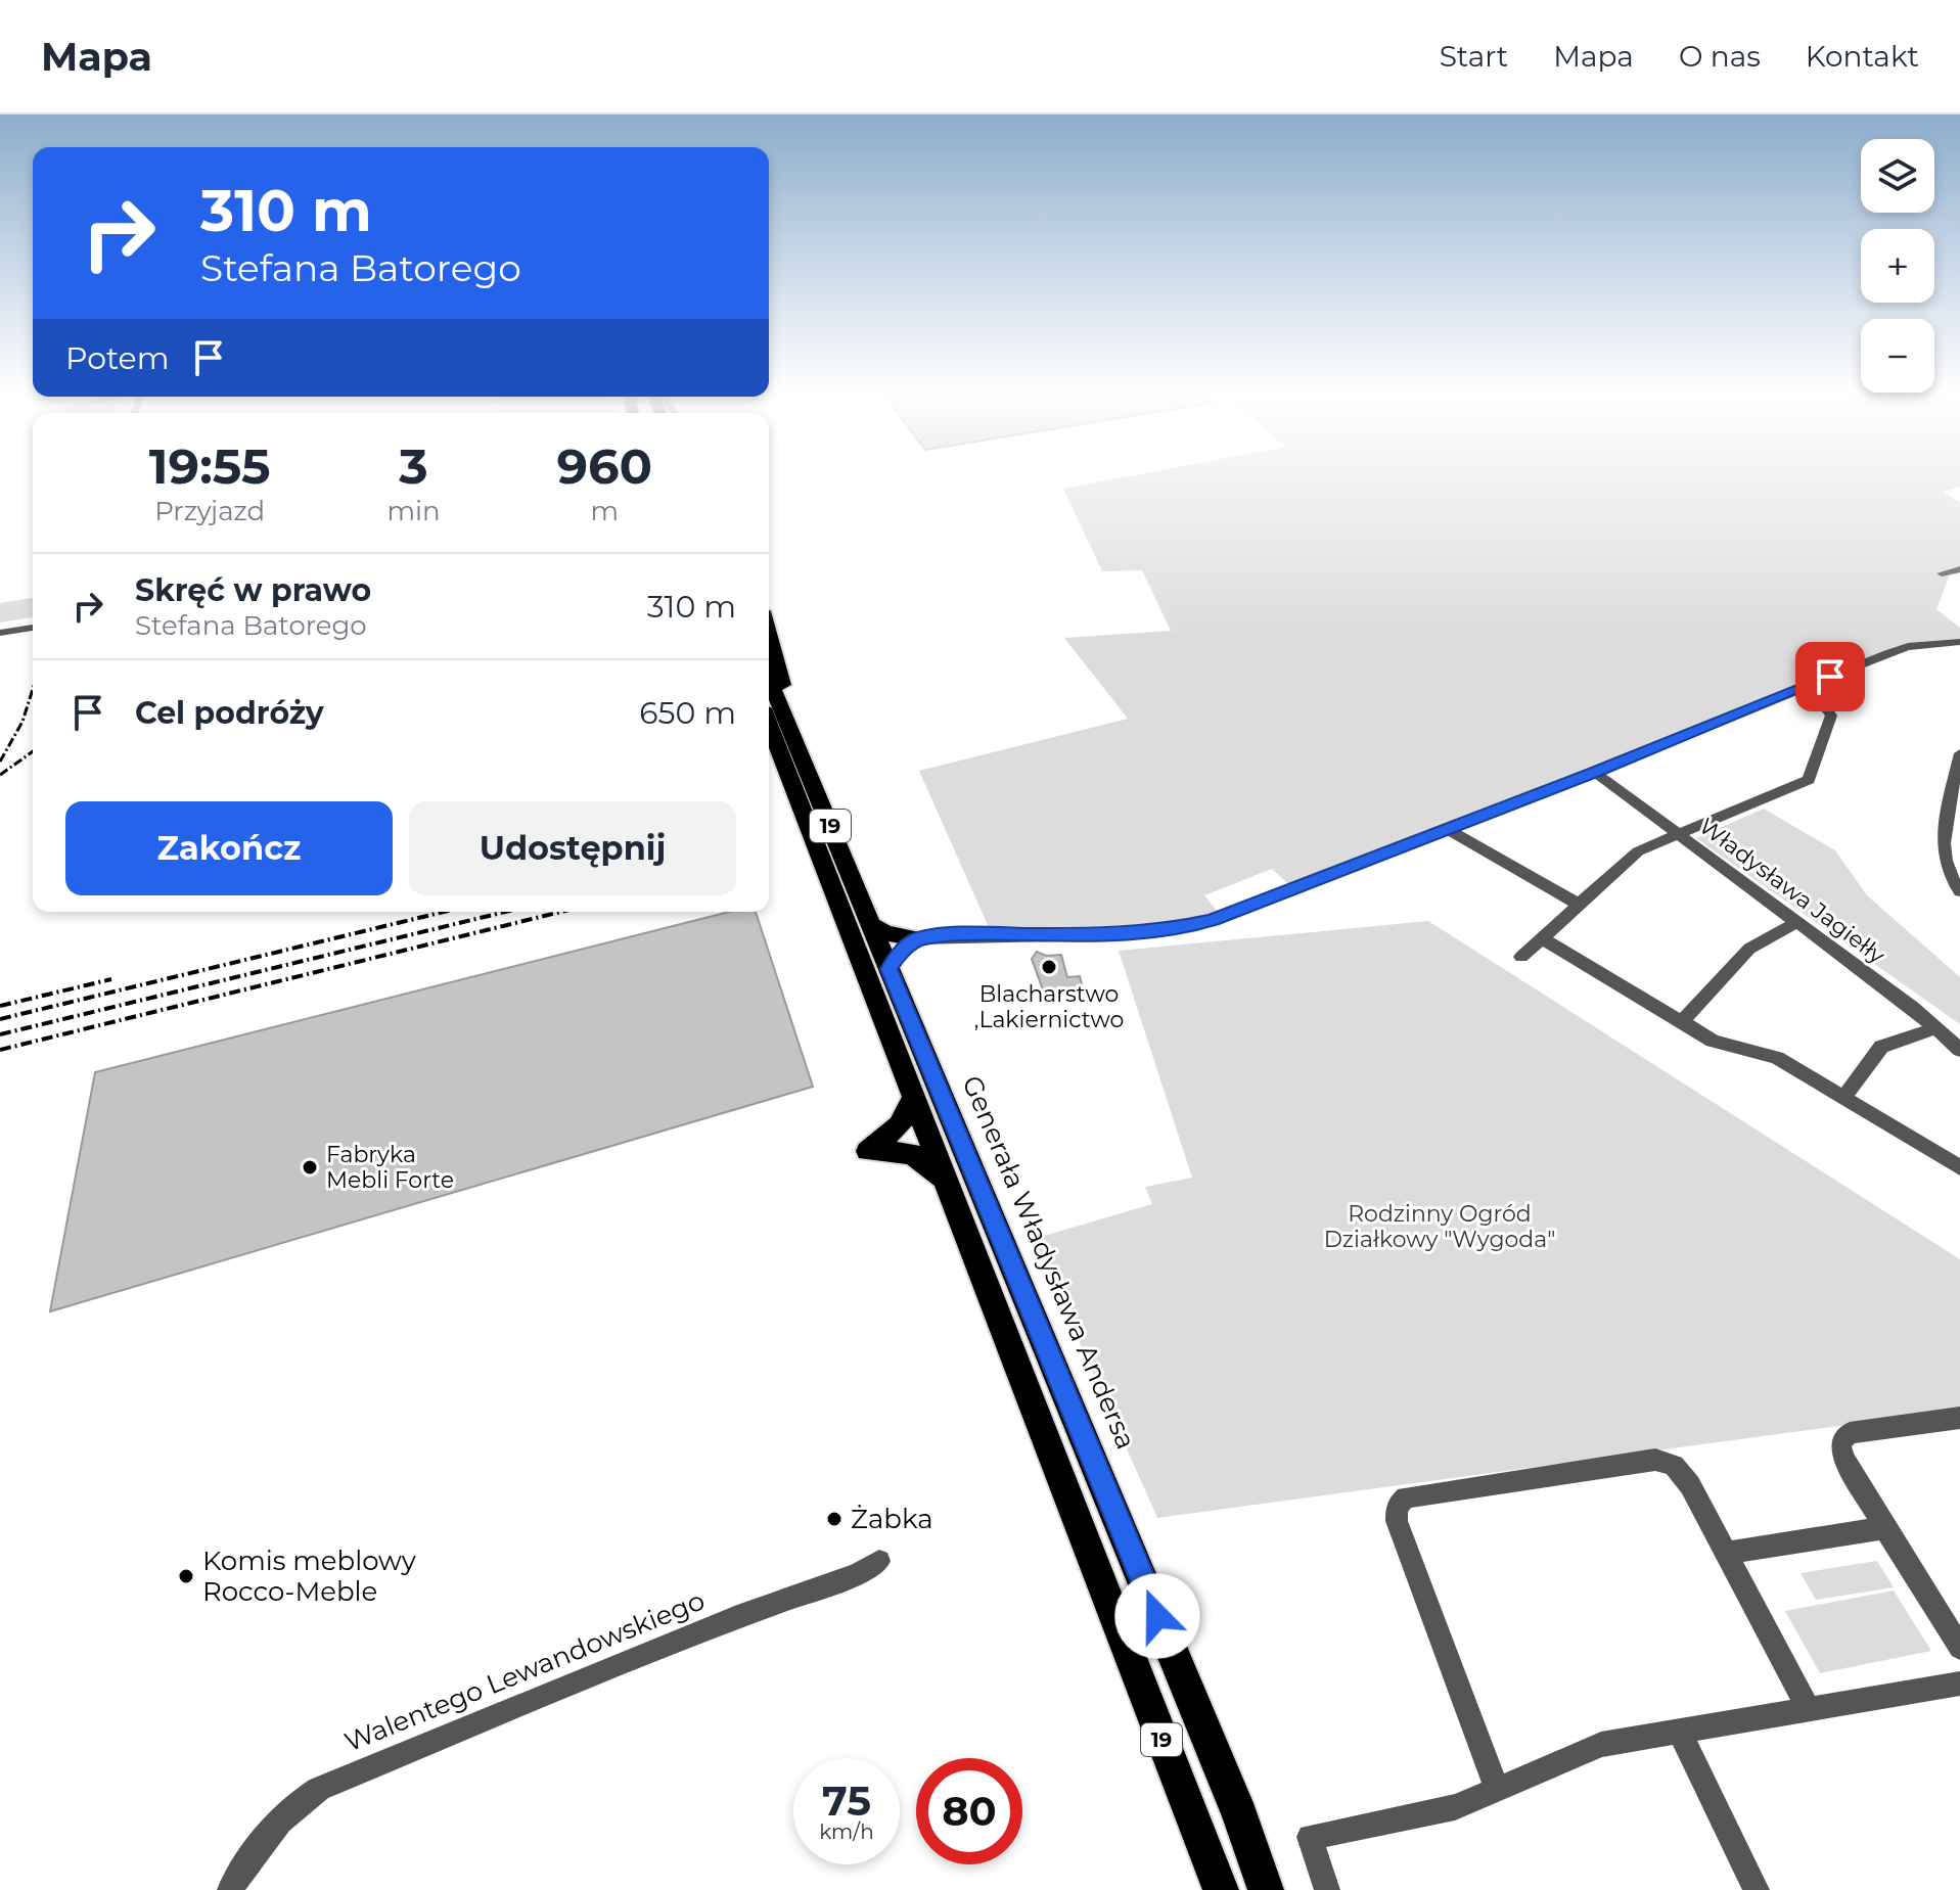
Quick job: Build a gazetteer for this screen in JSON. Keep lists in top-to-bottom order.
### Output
{
  "streets": {
    "highway": ["19", "Generała Władysława Andersa"],
    "street": ["Władysława Jagiełły", "Walentego Lewandowskiego"]
  },
  "parks": ["Rodzinny Ogród Działkowy \"Wygoda\""],
  "places": [
    "Blacharstwo ,Lakiernictwo",
    "Fabryka Mebli Forte",
    "Żabka",
    "Komis meblowy Rocco-Meble"
  ],
  "page": {
    "header": "Mapa",
    "nav": [
      "Start",
      "Mapa",
      "O nas",
      "Kontakt"
    ],
    "map_buttons": ["+", "−"],
    "turn": ["310 m", "Stefana Batorego"],
    "then": "Potem",
    "eta": [
      "19:55",
      "Przyjazd",
      "3",
      "min",
      "960",
      "m"
    ],
    "list": [
      {
        "name": "Skręć w prawo",
        "note": "Stefana Batorego",
        "value": "310 m"
      },
      {
        "name": "Cel podróży",
        "value": "650 m"
      }
    ],
    "buttons": ["Zakończ", "Udostępnij"],
    "speed": "75 km/h",
    "limit": "80"
  }
}
